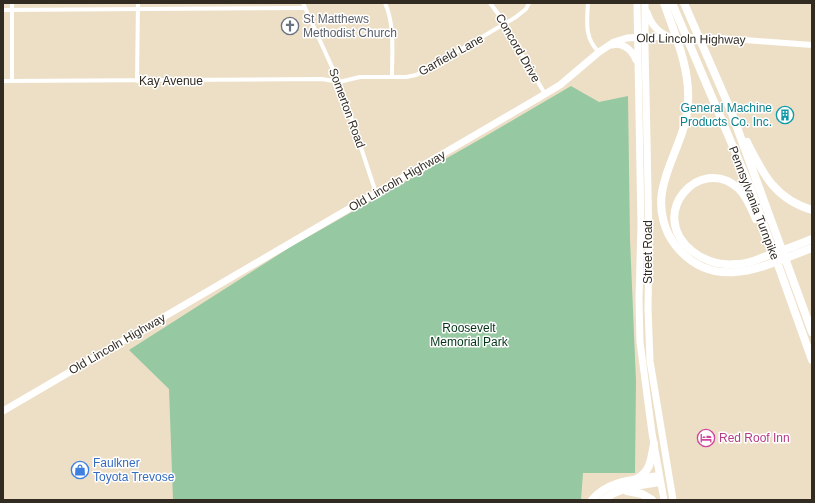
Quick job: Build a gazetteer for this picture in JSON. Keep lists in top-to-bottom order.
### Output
{
  "streets": {
    "highway": ["Pennsylvania Turnpike"],
    "main road": ["Old Lincoln Highway", "Street Road"],
    "street": [
      "Concord Drive",
      "Garfield Lane",
      "Kay Avenue",
      "Somerton Road"
    ]
  },
  "crossings": [
    ["Old Lincoln Highway", "Concord Drive"],
    ["Old Lincoln Highway", "Somerton Road"],
    ["Old Lincoln Highway", "Street Road"],
    ["Concord Drive", "Garfield Lane"],
    ["Garfield Lane", "Kay Avenue"],
    ["Garfield Lane", "Somerton Road"],
    ["Kay Avenue", "Somerton Road"]
  ],
  "parks": ["Roosevelt Memorial Park"],
  "places": {
    "church": ["St Matthews Methodist Church"],
    "building": ["General Machine Products Co. Inc."],
    "hotel": ["Red Roof Inn"],
    "shop": ["Faulkner Toyota Trevose"]
  }
}
